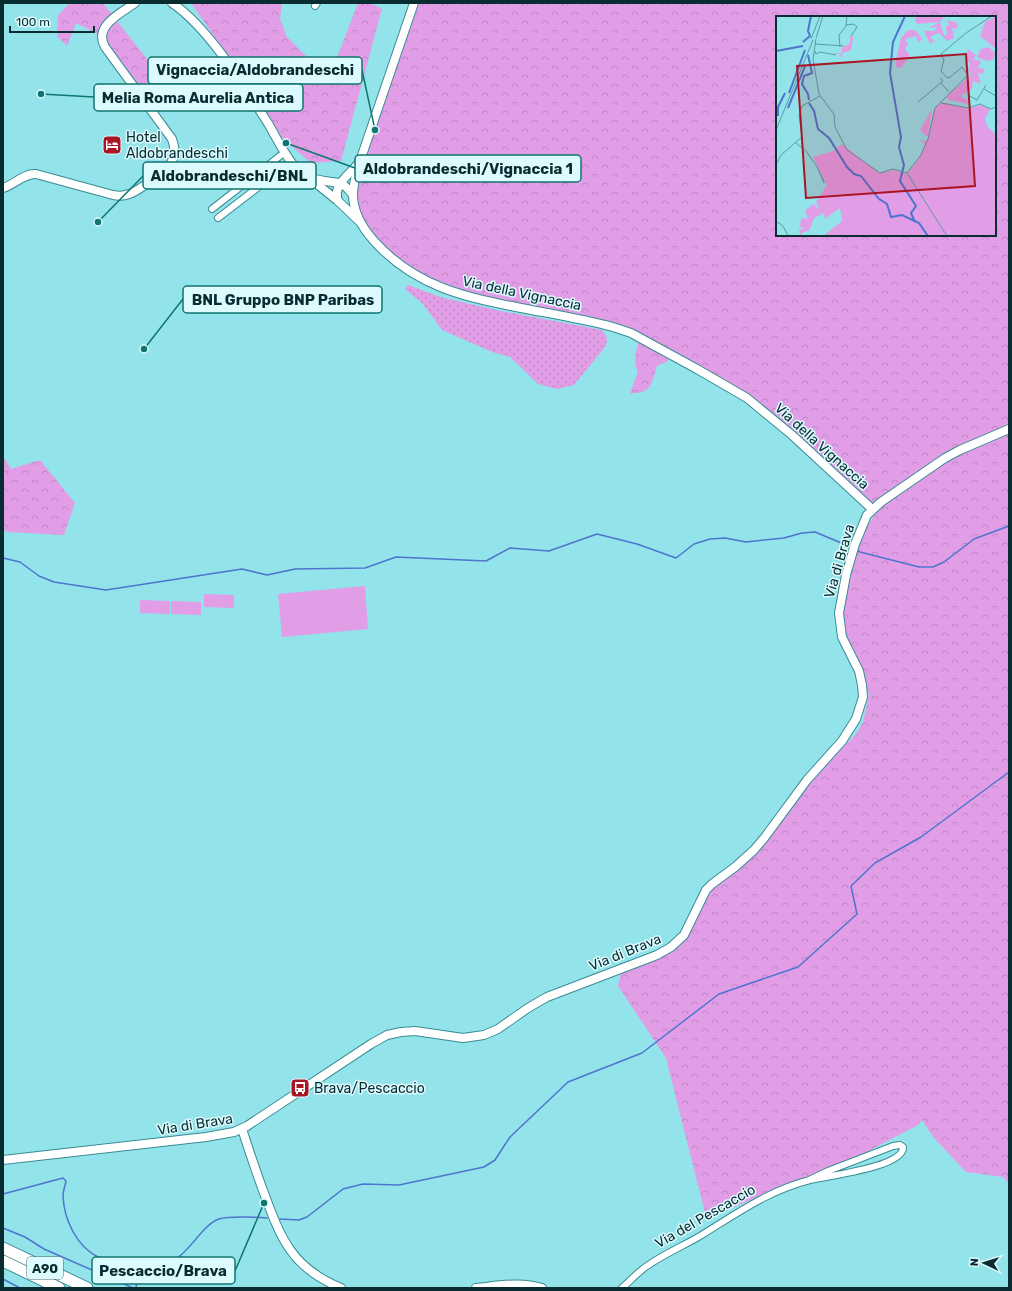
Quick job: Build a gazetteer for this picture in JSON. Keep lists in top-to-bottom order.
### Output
{
  "streets": {
    "highway": ["A90"],
    "street": ["Via della Vignaccia", "Via di Brava", "Via del Pescaccio"]
  },
  "crossings": [
    ["Via della Vignaccia", "Via di Brava"]
  ],
  "places": {
    "other": [
      "Melia Roma Aurelia Antica",
      "Vignaccia/Aldobrandeschi",
      "Aldobrandeschi/Vignaccia 1",
      "Aldobrandeschi/BNL",
      "BNL Gruppo BNP Paribas",
      "Pescaccio/Brava"
    ],
    "hotel": ["Hotel Aldobrandeschi"],
    "bus stop": ["Brava/Pescaccio"]
  },
  "scale_bar": "100 m",
  "north": "left"
}
